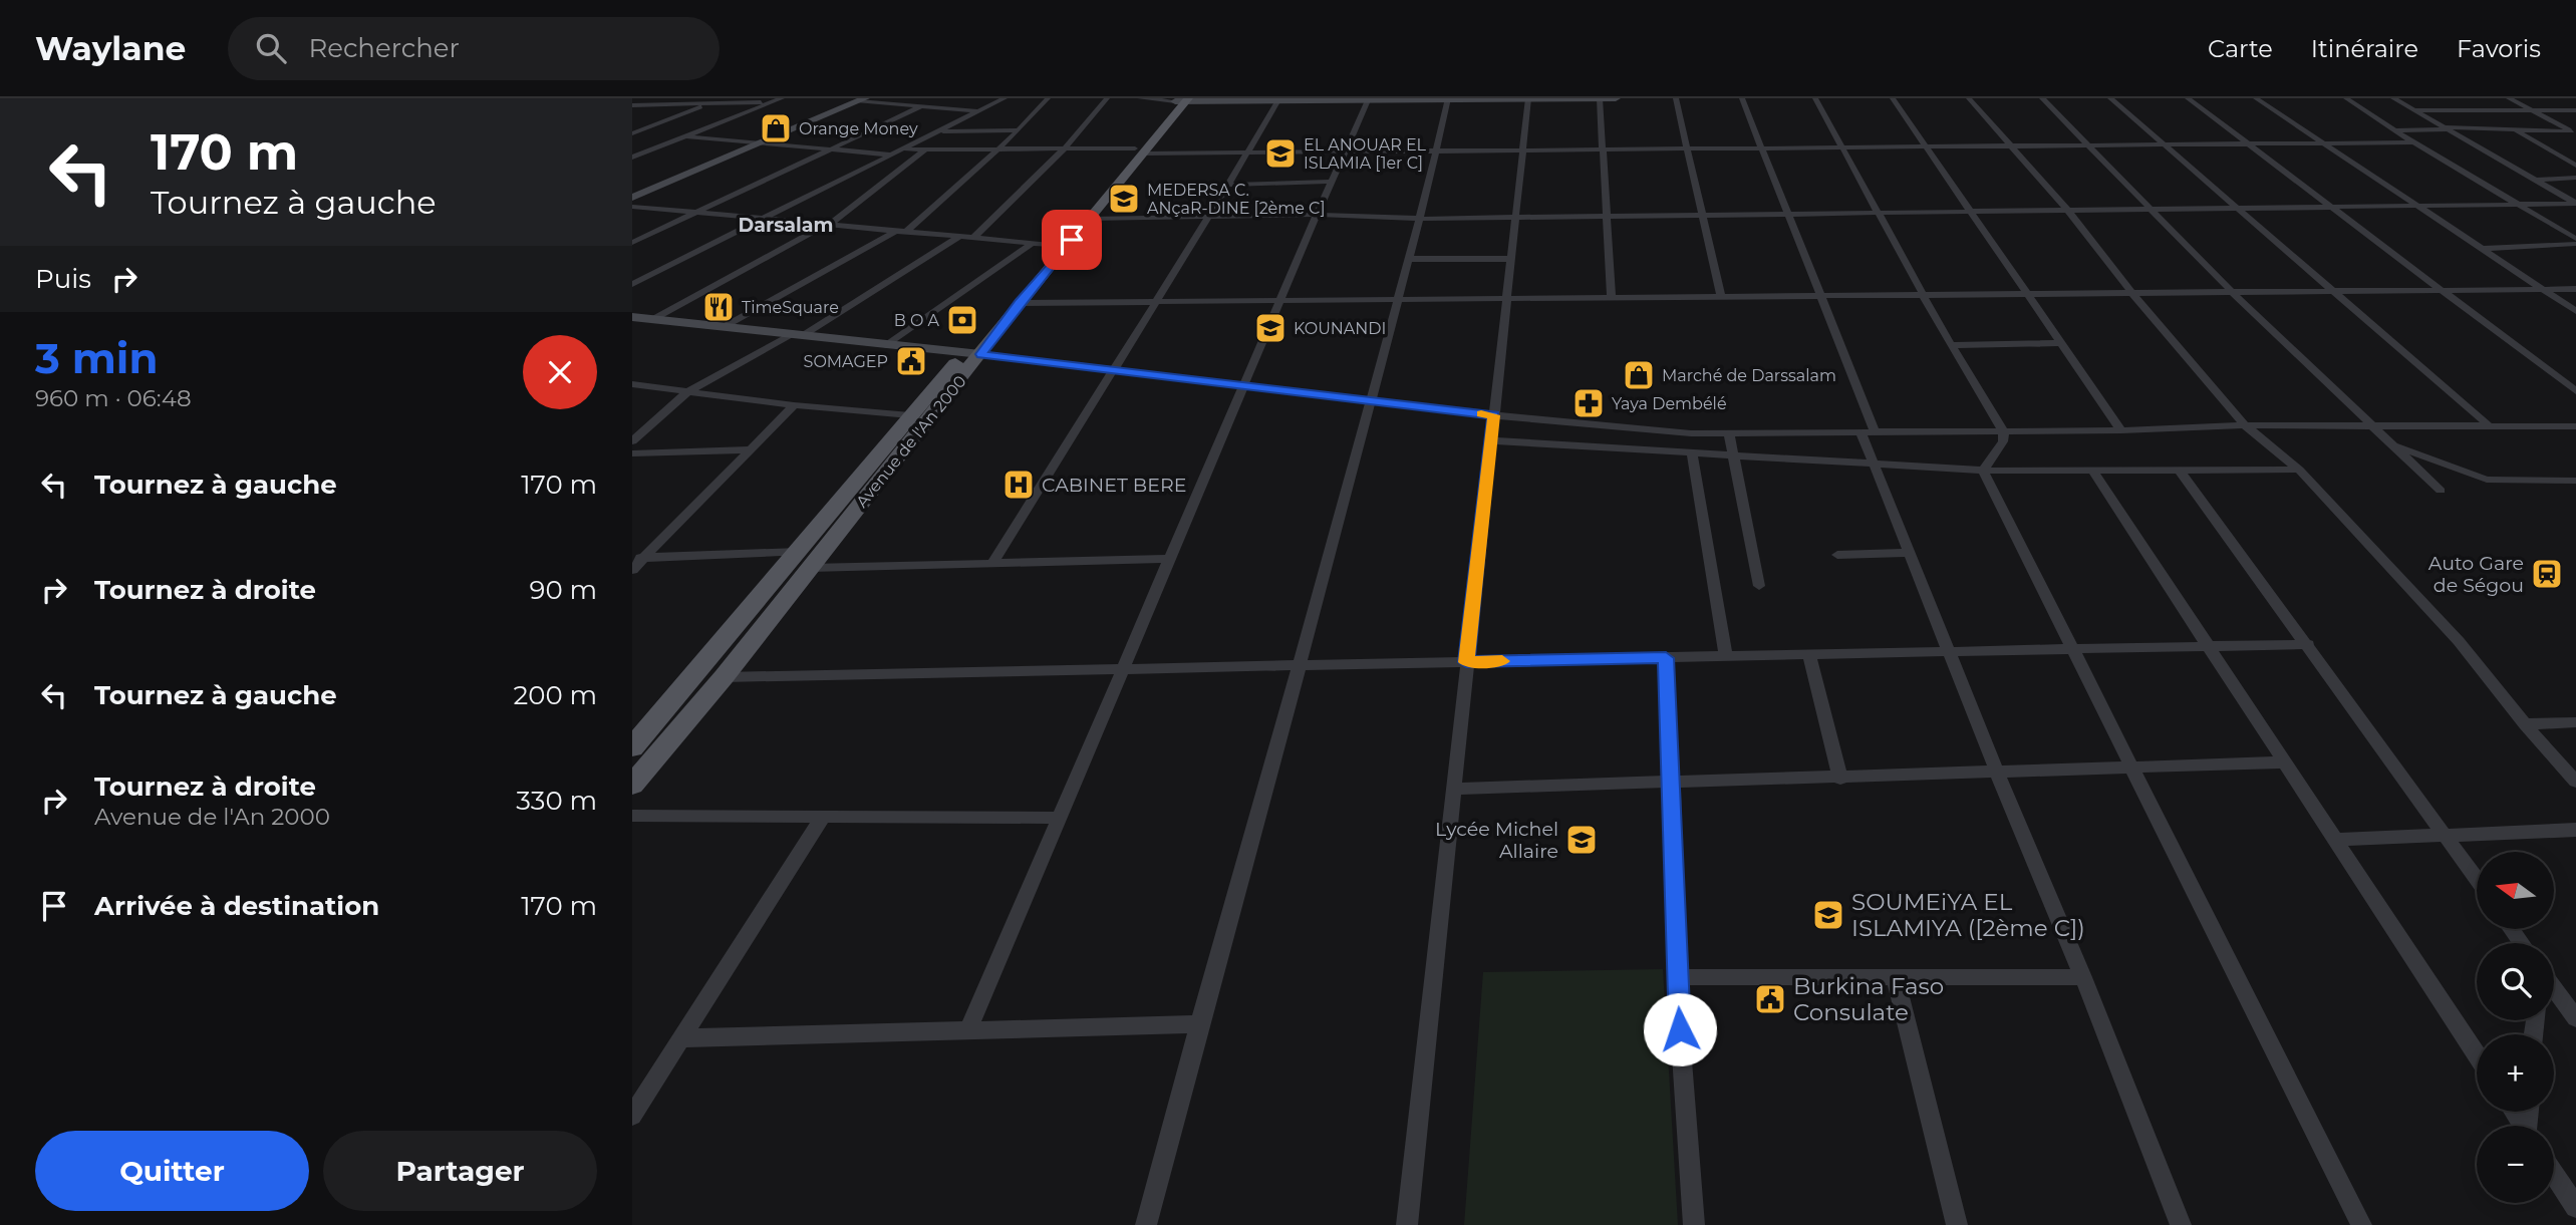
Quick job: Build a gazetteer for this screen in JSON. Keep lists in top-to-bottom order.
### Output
{
  "streets": {
    "main road": ["Avenue de l'An 2000"]
  },
  "districts": ["Darsalam"],
  "places": {
    "shop": ["Orange Money", "Marché de Darssalam"],
    "school or university": [
      "EL ANOUAR EL ISLAMIA [1er C]",
      "MEDERSA C. ANçaR-DINE [2ème C]",
      "KOUNANDI",
      "Lycée Michel Allaire",
      "SOUMEiYA EL ISLAMIYA ([2ème C])"
    ],
    "restaurant": ["TimeSquare"],
    "bank": ["B O A"],
    "public building": ["SOMAGEP", "Burkina Faso Consulate"],
    "pharmacy": ["Yaya Dembélé"],
    "hospital": ["CABINET BERE"],
    "station": ["Auto Gare de Ségou"]
  },
  "north": "left",
  "page": {
    "header": "Waylane",
    "search": "Rechercher",
    "nav": ["Carte", "Itinéraire", "Favoris"],
    "turn": ["170 m", "Tournez à gauche"],
    "then": "Puis",
    "heading": ["3 min", "960 m · 06:48"],
    "list": [
      {
        "name": "Tournez à gauche",
        "value": "170 m"
      },
      {
        "name": "Tournez à droite",
        "value": "90 m"
      },
      {
        "name": "Tournez à gauche",
        "value": "200 m"
      },
      {
        "name": "Tournez à droite",
        "note": "Avenue de l'An 2000",
        "value": "330 m"
      },
      {
        "name": "Arrivée à destination",
        "value": "170 m"
      }
    ],
    "map_buttons": ["+", "−"],
    "buttons": ["Quitter", "Partager"]
  }
}
